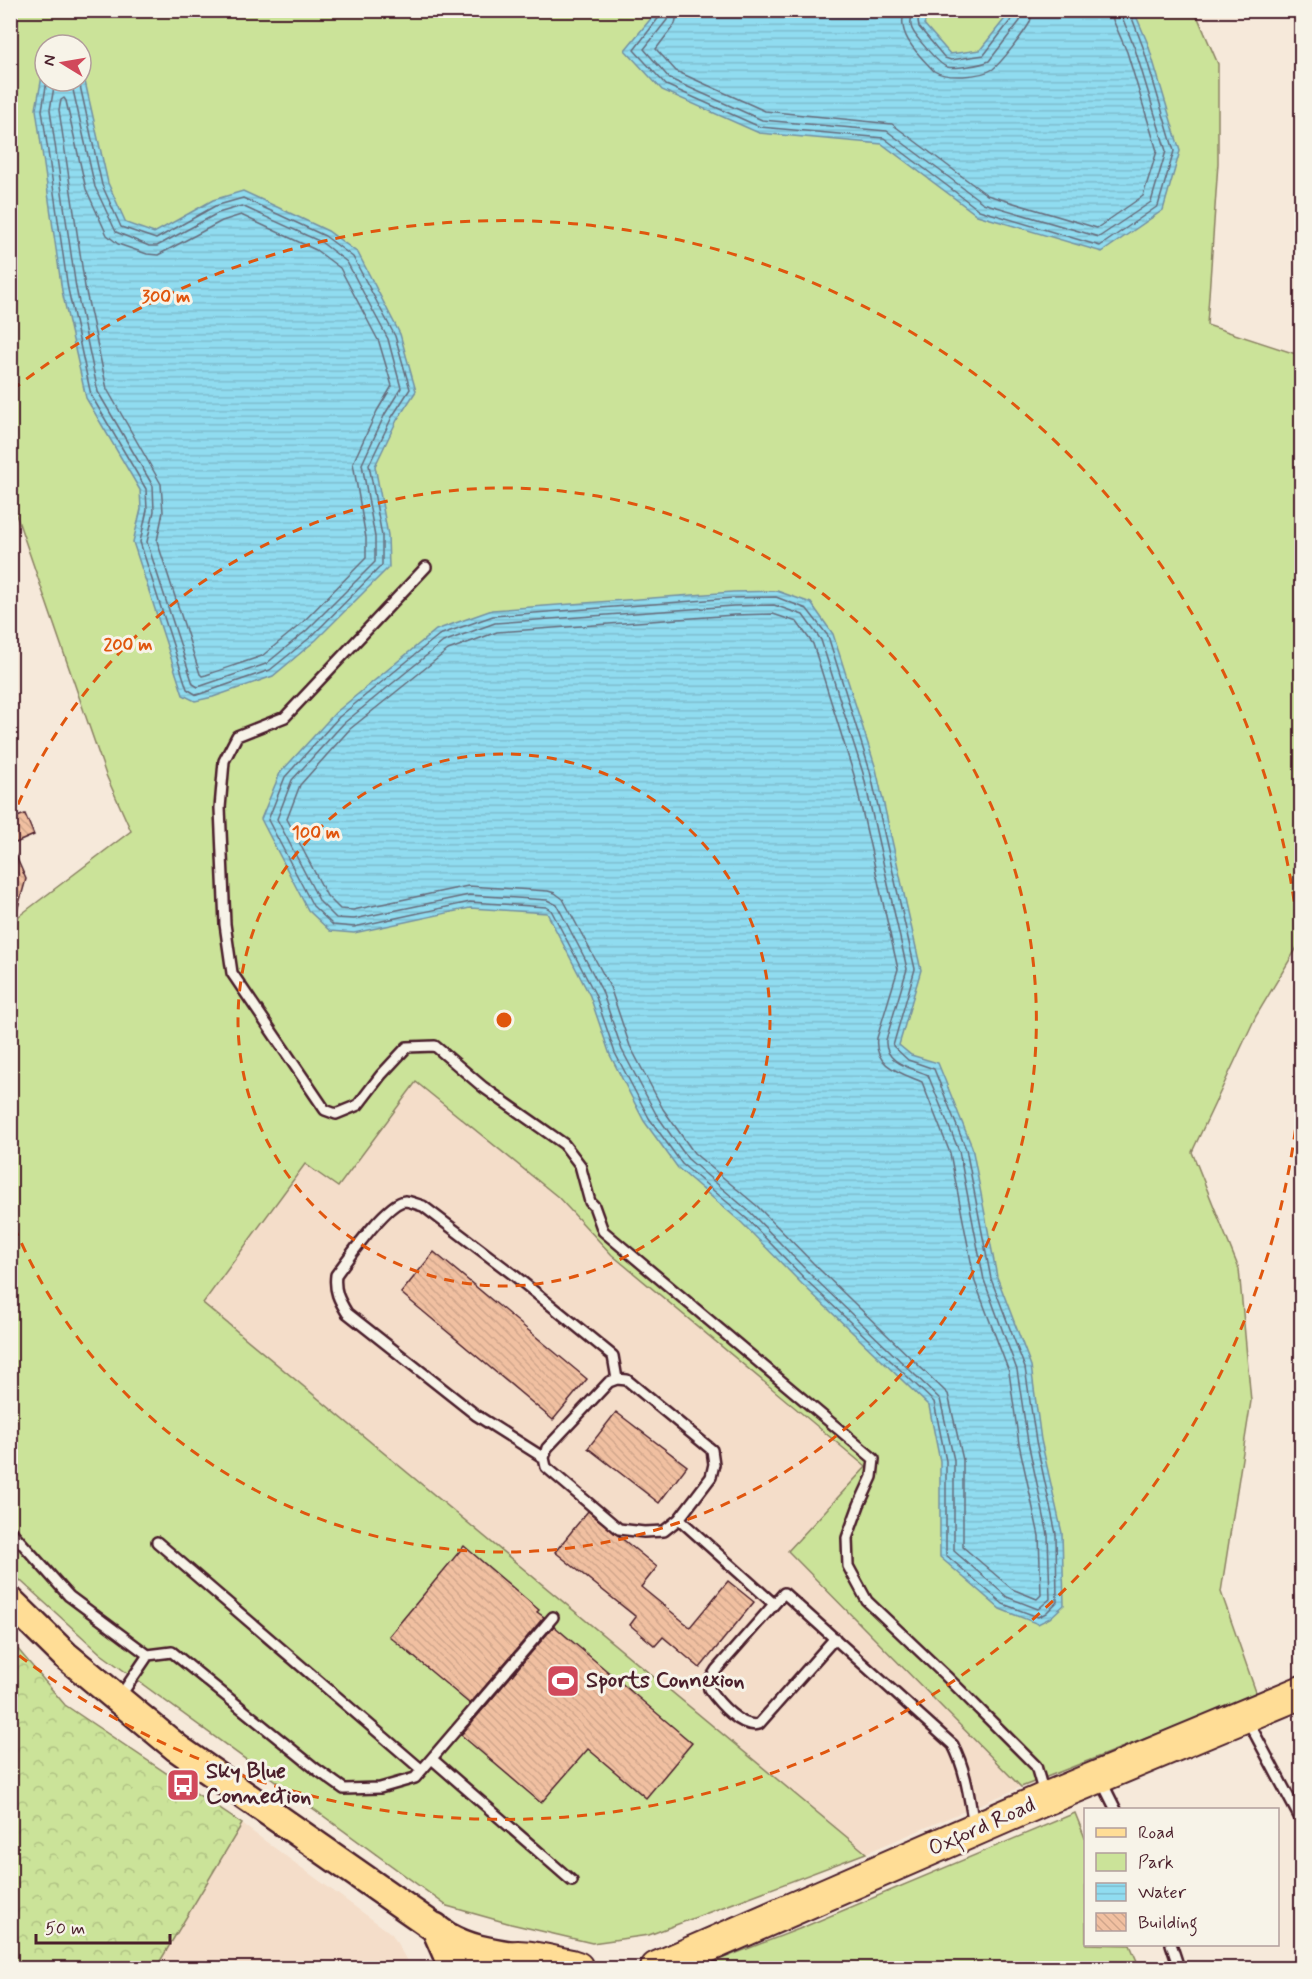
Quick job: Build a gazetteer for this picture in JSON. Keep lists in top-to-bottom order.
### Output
{
  "streets": {
    "highway": ["Oxford Road"]
  },
  "places": {
    "sports": ["Sports Connexion"],
    "bus stop": ["Sky Blue Connection"]
  },
  "legend": [
    "Road",
    "Park",
    "Water",
    "Building"
  ],
  "scale_bar": "50 m",
  "north": "left",
  "rings": ["300 m", "200 m", "100 m"]
}
